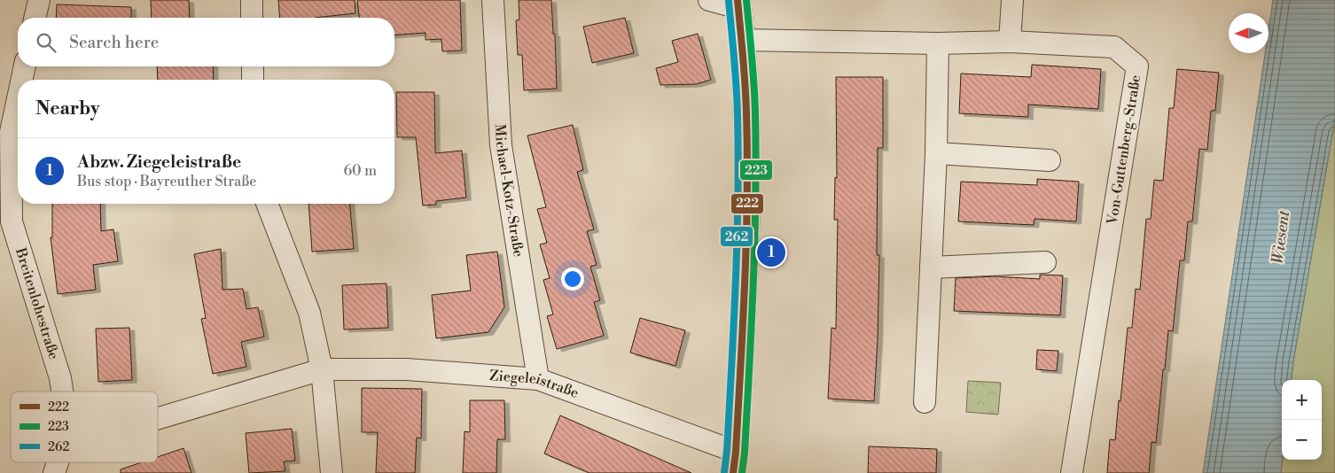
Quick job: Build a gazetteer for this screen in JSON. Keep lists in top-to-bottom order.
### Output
{
  "streets": {
    "street": [
      "Von-Guttenberg-Straße",
      "Michael-Kotz-Straße",
      "Breitenlohestraße",
      "Ziegeleistraße"
    ]
  },
  "crossings": [
    ["Michael-Kotz-Straße", "Ziegeleistraße"]
  ],
  "water": ["Wiesent"],
  "lines": ["transit line 222", "transit line 223", "transit line 262"],
  "legend": ["222", "223", "262"],
  "north": "left",
  "page": {
    "search": "Search here",
    "heading": "Nearby",
    "list": [
      {
        "mark": "1",
        "name": "Abzw. Ziegeleistraße",
        "note": "Bus stop · Bayreuther Straße",
        "value": "60 m"
      }
    ],
    "pins": "1",
    "map_buttons": ["+", "−"]
  }
}
